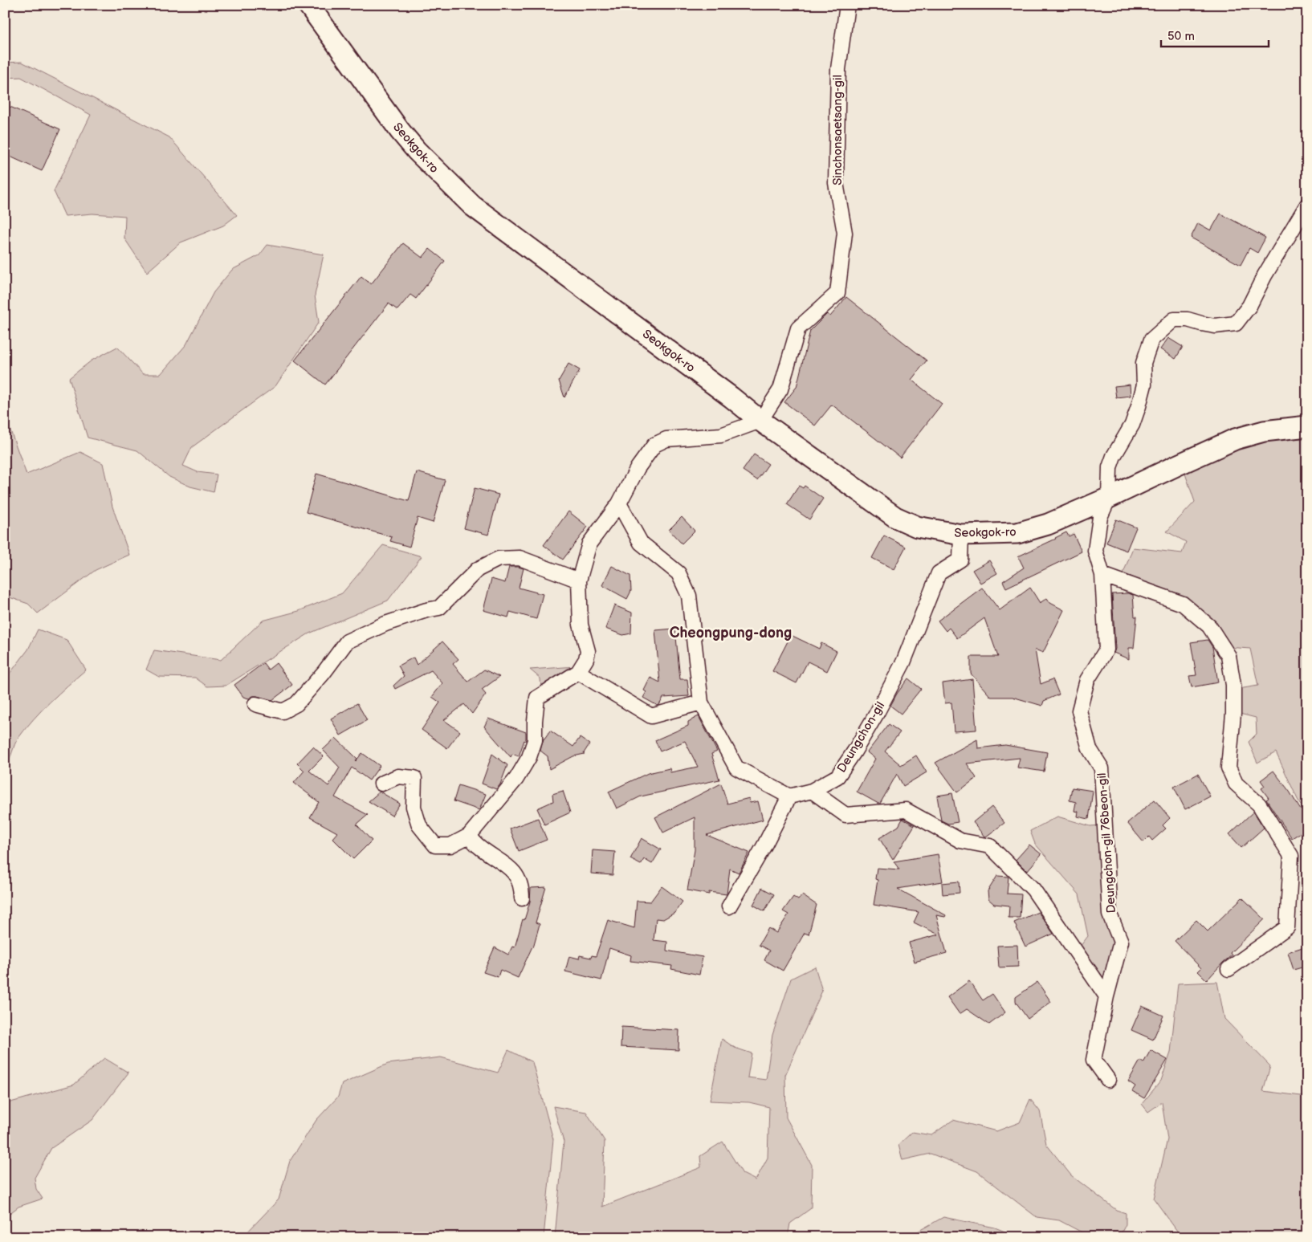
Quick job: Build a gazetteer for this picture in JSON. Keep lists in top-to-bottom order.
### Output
{
  "streets": {
    "street": [
      "Sinchonsaetsang-gil",
      "Seokgok-ro",
      "Deungchon-gil",
      "Deungchon-gil 76beon-gil"
    ]
  },
  "crossings": [
    ["Sinchonsaetsang-gil", "Seokgok-ro"],
    ["Seokgok-ro", "Deungchon-gil"]
  ],
  "districts": ["Cheongpung-dong"],
  "scale_bar": "50 m"
}
